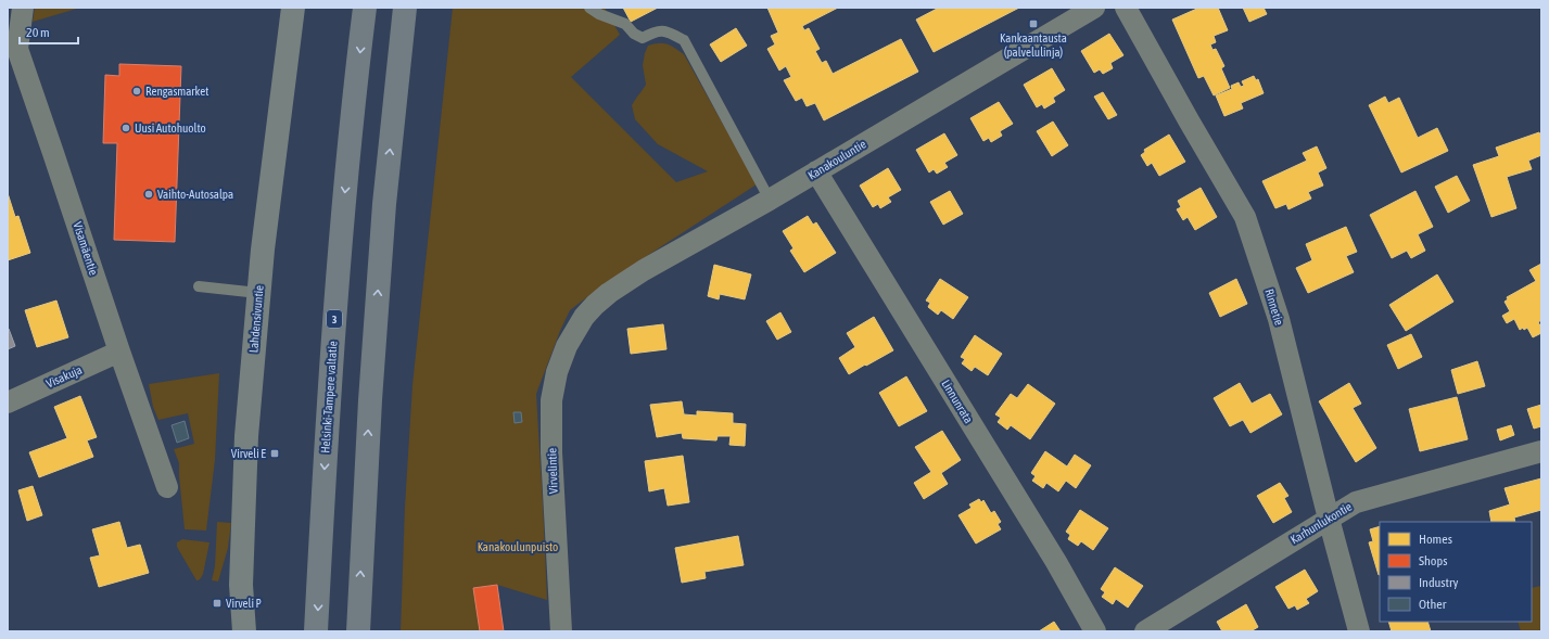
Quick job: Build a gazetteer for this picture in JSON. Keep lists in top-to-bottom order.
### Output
{
  "streets": {
    "highway": ["3", "Helsinki-Tampere valtatie"],
    "main road": ["Lahdensivuntie"],
    "street": [
      "Kanakouluntie",
      "Visamäentie",
      "Rinnetie",
      "Visakuja",
      "Linnunrata",
      "Virvelintie",
      "Karhunlukontie"
    ]
  },
  "crossings": [
    ["Kanakouluntie", "Linnunrata"],
    ["Kanakouluntie", "Virvelintie"],
    ["Visamäentie", "Visakuja"],
    ["Rinnetie", "Karhunlukontie"]
  ],
  "parks": ["Kanakoulunpuisto"],
  "places": {
    "transit": ["Kankaantausta (palvelulinja)", "Virveli E", "Virveli P"],
    "other": ["Rengasmarket", "Uusi Autohuolto", "Vaihto-Autosalpa"]
  },
  "legend": [
    "Homes",
    "Shops",
    "Industry",
    "Other"
  ],
  "scale_bar": "20 m"
}
